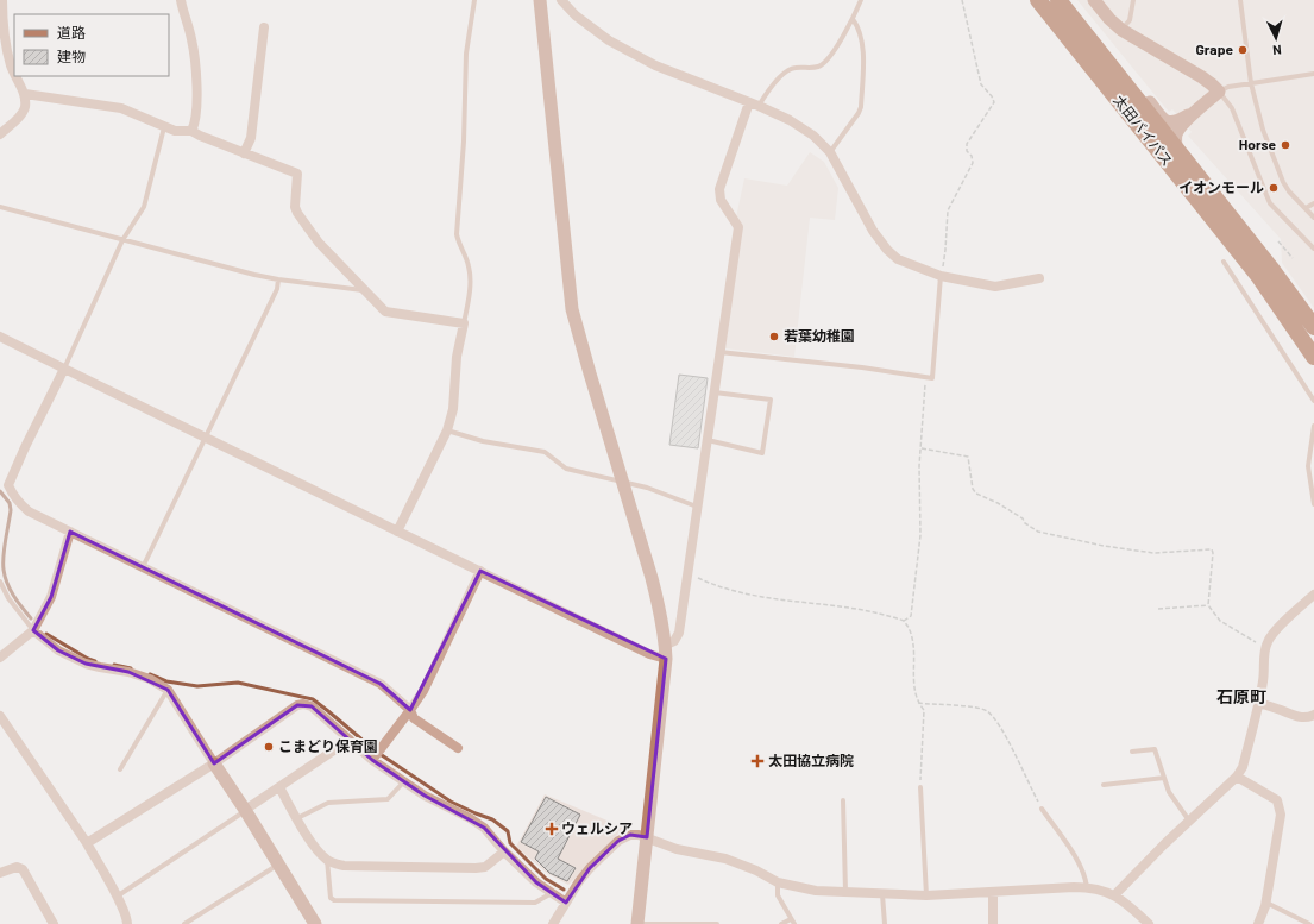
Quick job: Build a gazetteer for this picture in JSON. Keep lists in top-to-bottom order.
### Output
{
  "streets": {
    "highway": ["太田バイパス"]
  },
  "districts": ["石原町"],
  "places": {
    "other": [
      "Grape",
      "Horse",
      "イオンモール",
      "若葉幼稚園",
      "こまどり保育園"
    ],
    "health": ["太田協立病院", "ウェルシア"]
  },
  "legend": ["道路", "建物"],
  "north": "bottom"
}
